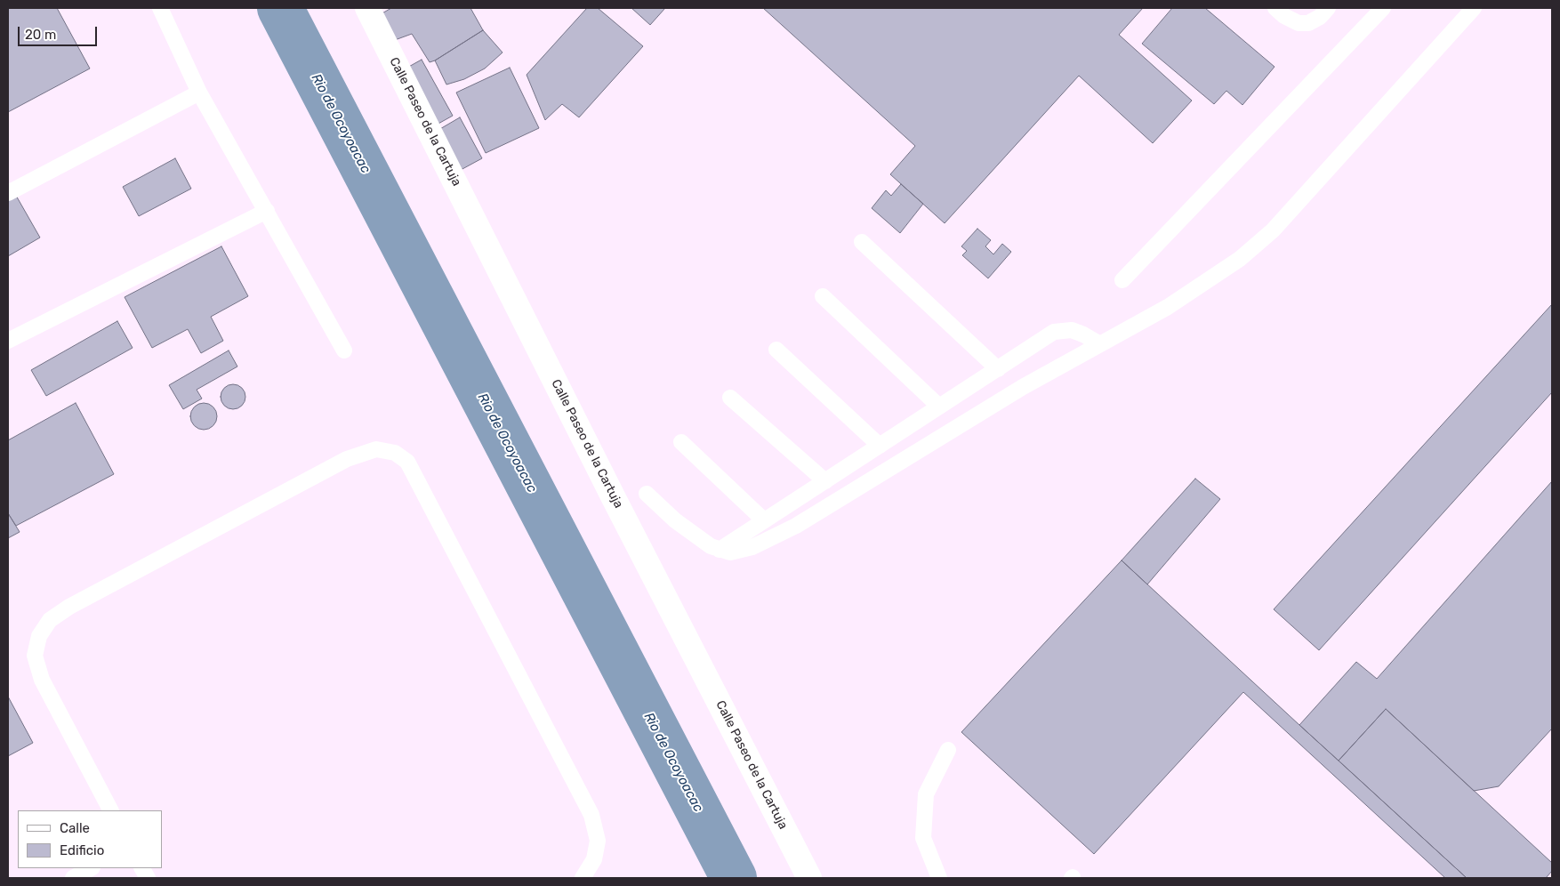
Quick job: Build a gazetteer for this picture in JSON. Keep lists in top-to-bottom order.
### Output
{
  "streets": {
    "street": ["Calle Paseo de la Cartuja"]
  },
  "water": ["Rio de Ocoyoacac"],
  "legend": ["Calle", "Edificio"],
  "scale_bar": "20 m"
}
